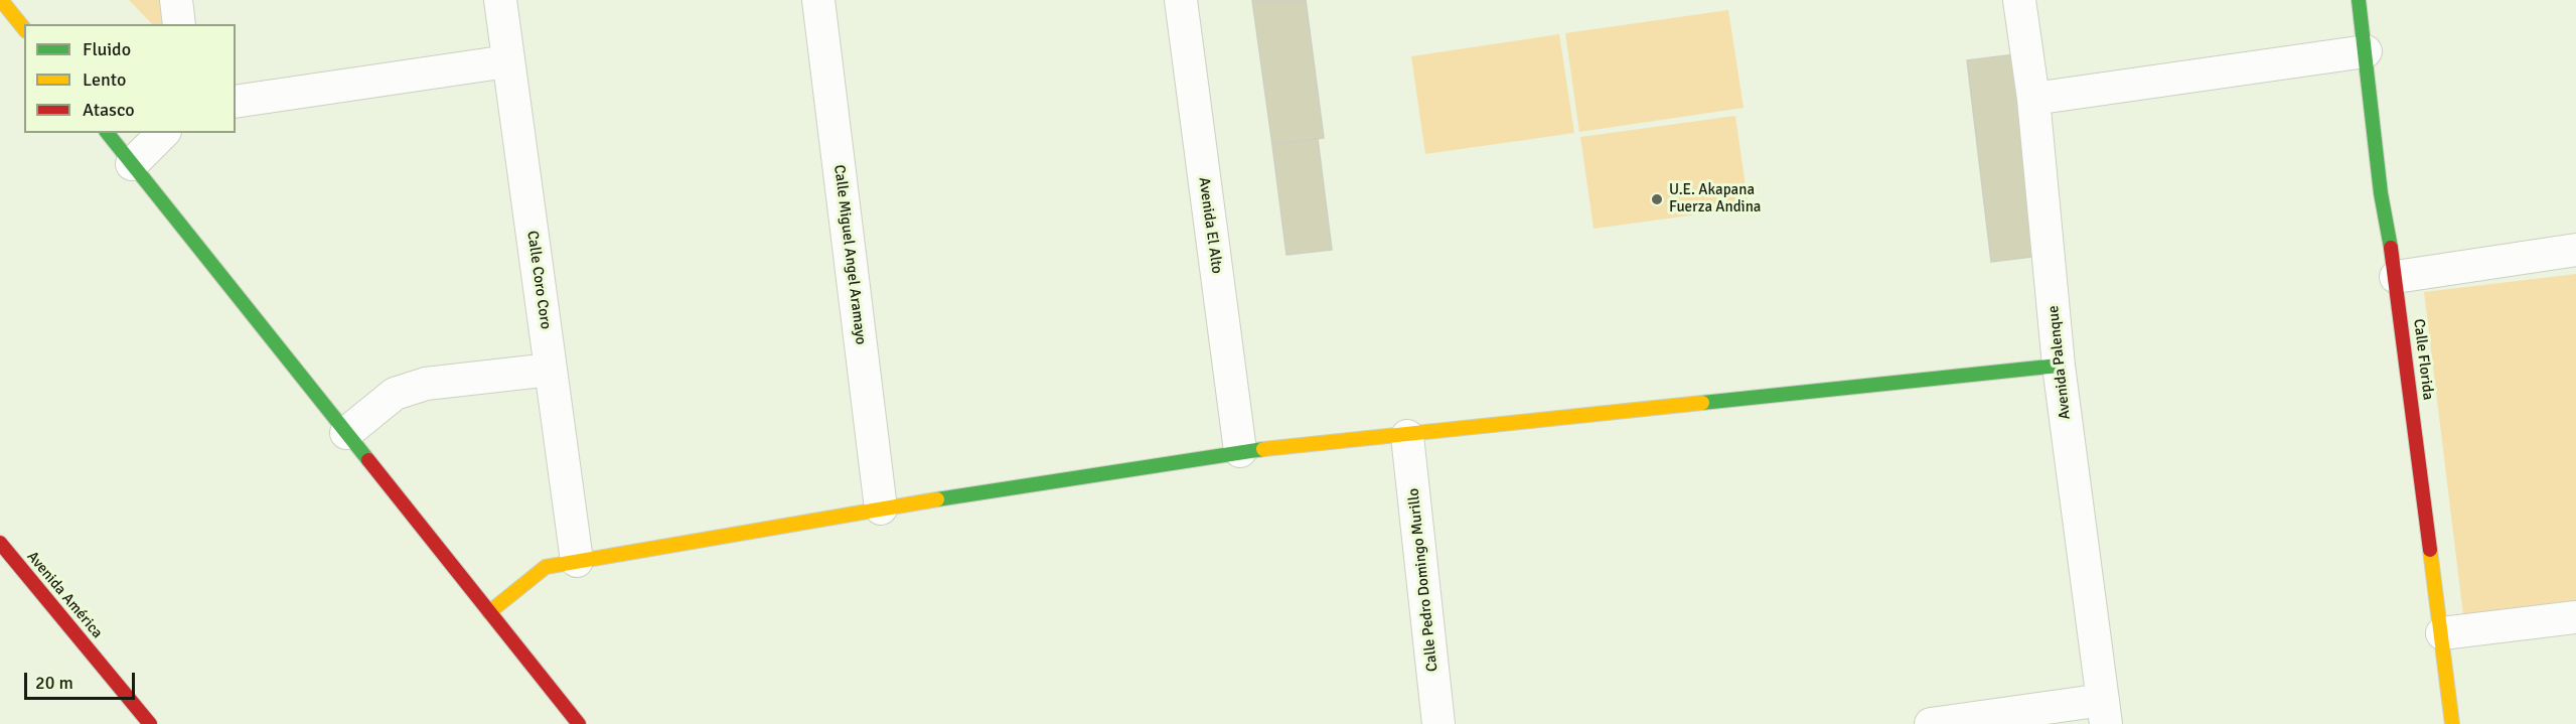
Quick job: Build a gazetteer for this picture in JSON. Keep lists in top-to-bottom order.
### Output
{
  "streets": {
    "street": [
      "Avenida El Alto",
      "Calle Miguel Angel Aramayo",
      "Calle Coro Coro",
      "Calle Florida",
      "Avenida Palenque",
      "Calle Pedro Domingo Murillo",
      "Avenida América"
    ]
  },
  "places": ["U.E. Akapana Fuerza Andina"],
  "legend": ["Fluido", "Lento", "Atasco"],
  "scale_bar": "20 m"
}
